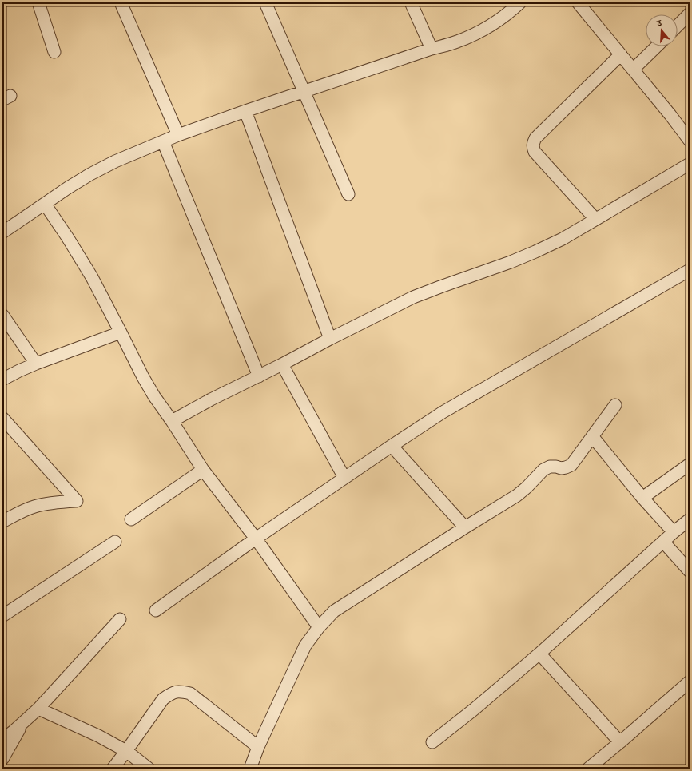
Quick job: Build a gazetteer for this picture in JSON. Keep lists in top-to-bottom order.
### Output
{
  "north": "top"
}
